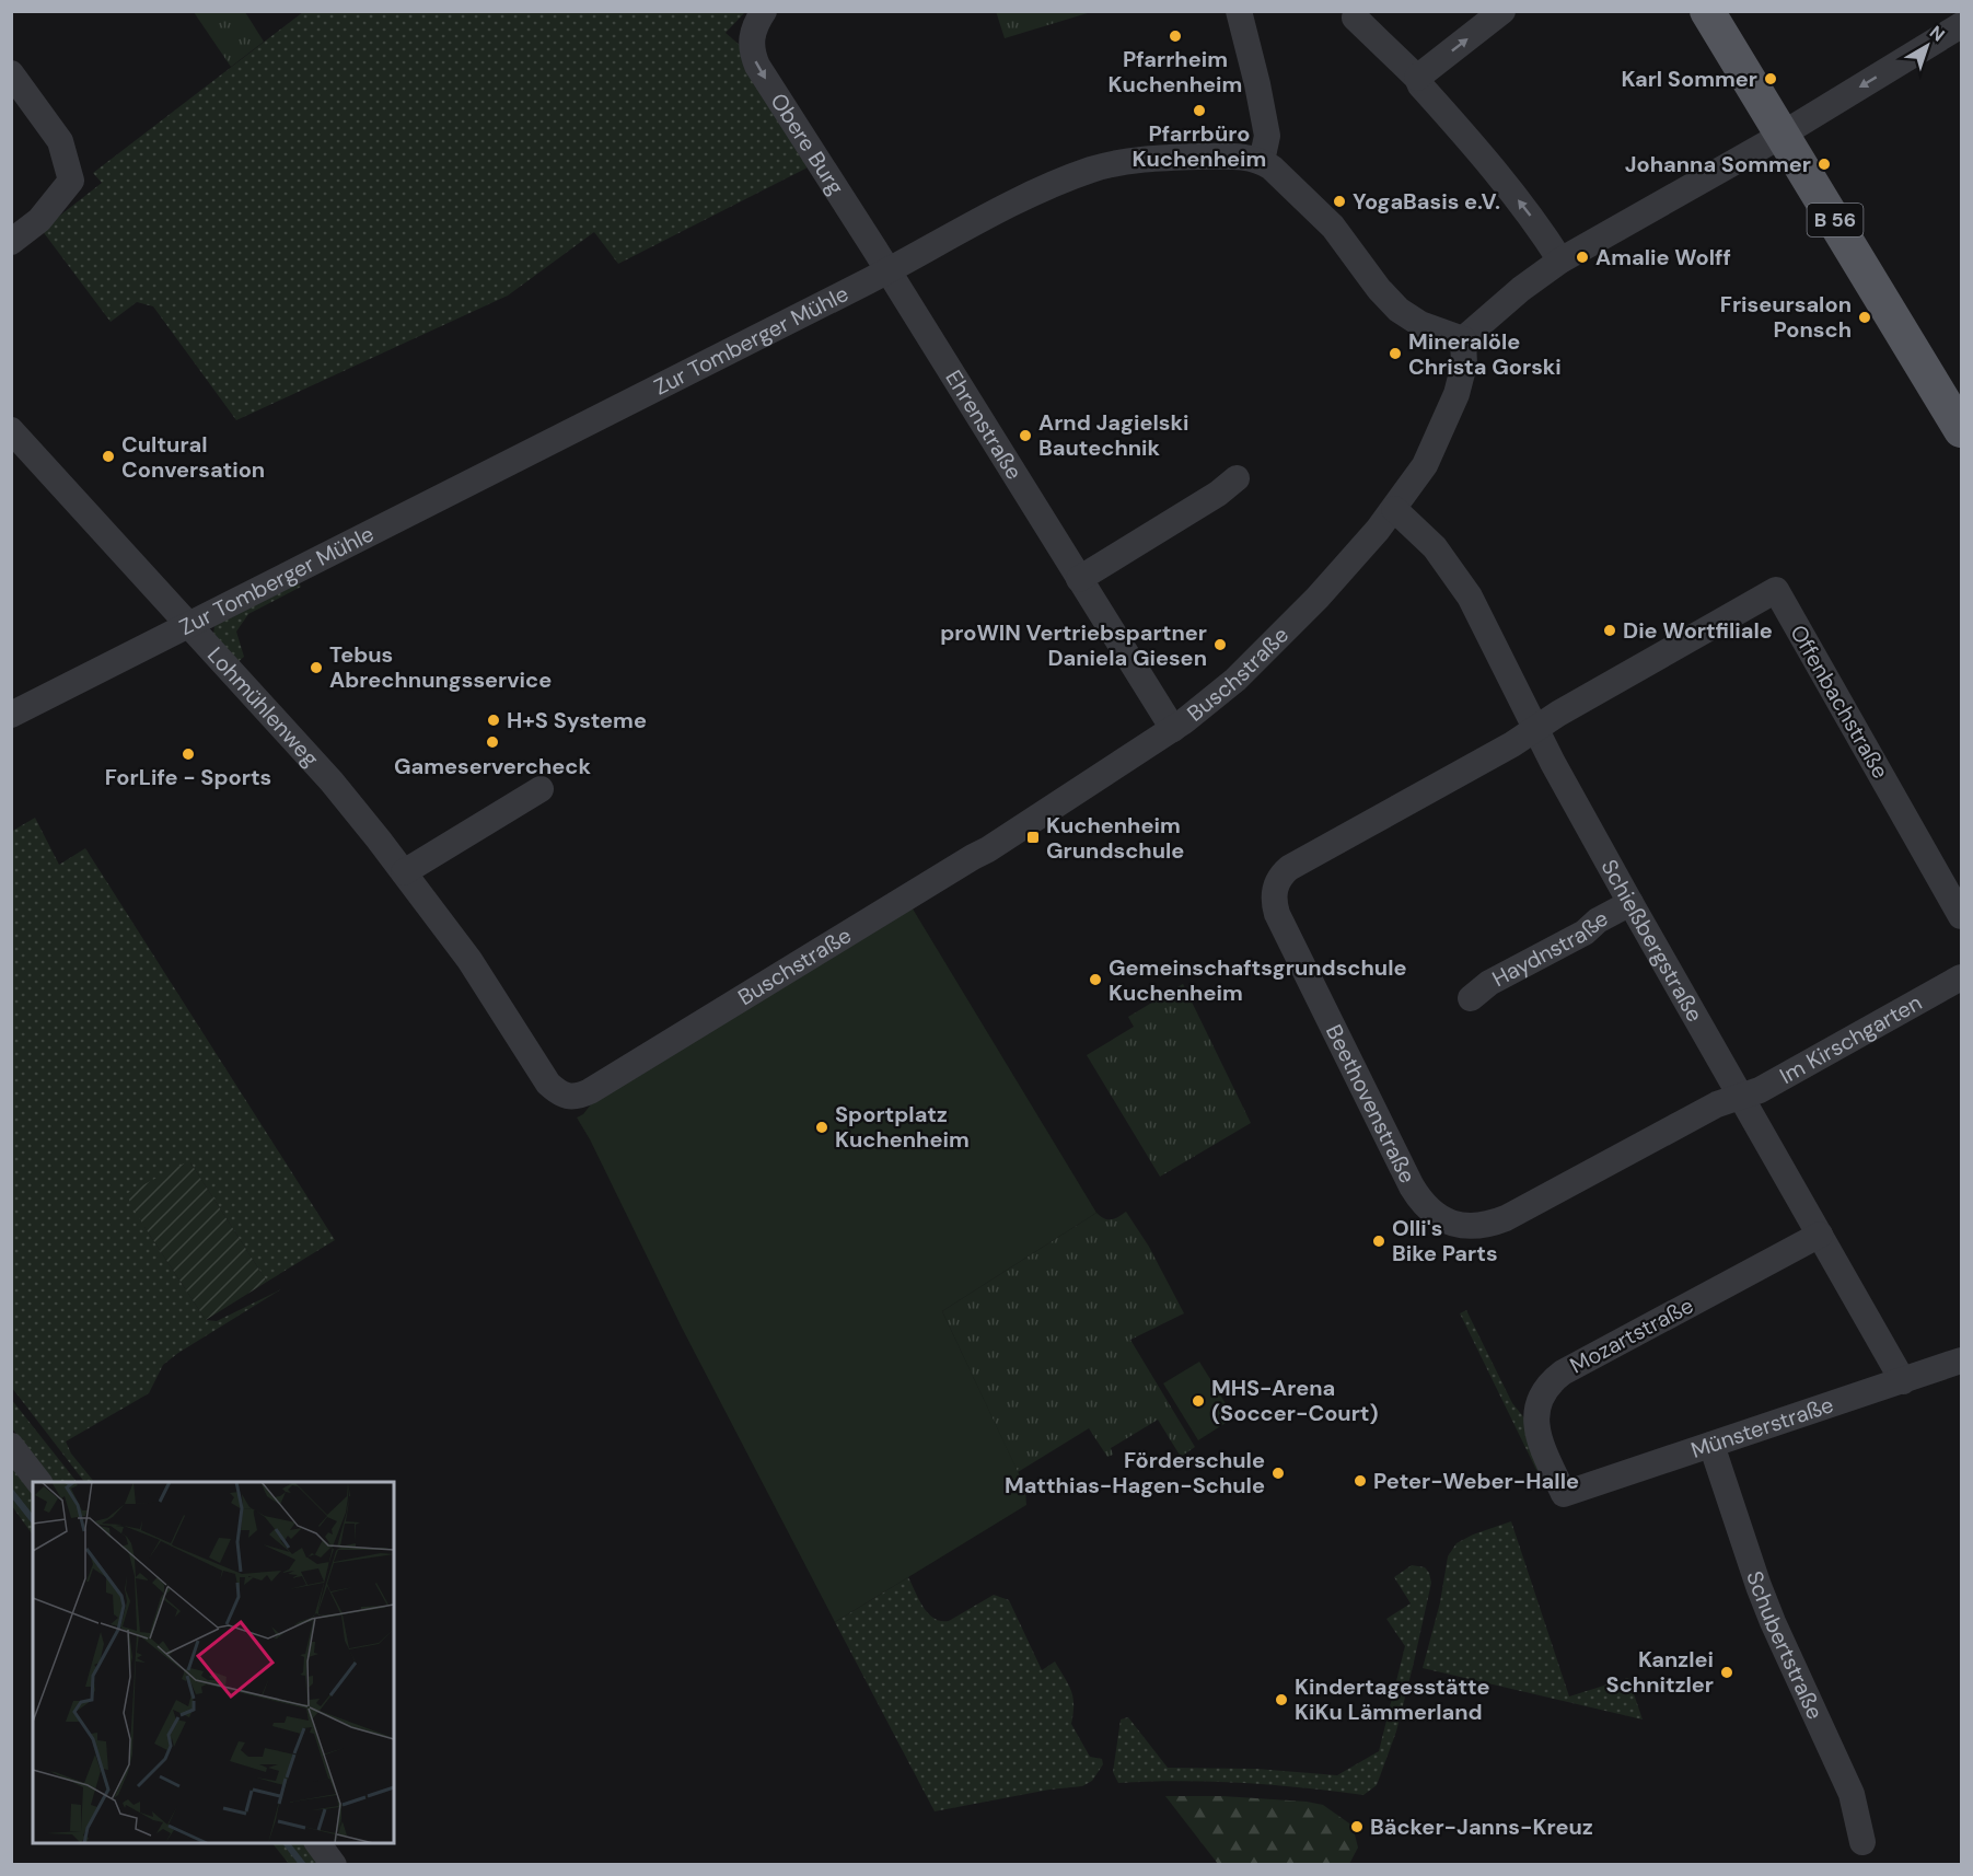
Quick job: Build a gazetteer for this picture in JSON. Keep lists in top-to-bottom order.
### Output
{
  "streets": {
    "main road": ["B 56"],
    "street": [
      "Obere Burg",
      "Zur Tomberger Mühle",
      "Ehrenstraße",
      "Buschstraße",
      "Offenbachstraße",
      "Lohmühlenweg",
      "Schießbergstraße",
      "Haydnstraße",
      "Im Kirschgarten",
      "Beethovenstraße",
      "Mozartstraße",
      "Münsterstraße",
      "Schubertstraße"
    ]
  },
  "crossings": [
    ["Obere Burg", "Zur Tomberger Mühle"],
    ["Obere Burg", "Ehrenstraße"],
    ["Zur Tomberger Mühle", "Ehrenstraße"],
    ["Zur Tomberger Mühle", "Lohmühlenweg"],
    ["Ehrenstraße", "Buschstraße"],
    ["Buschstraße", "Lohmühlenweg"],
    ["Buschstraße", "Schießbergstraße"],
    ["Offenbachstraße", "Schießbergstraße"],
    ["Offenbachstraße", "Beethovenstraße"],
    ["Schießbergstraße", "Haydnstraße"],
    ["Schießbergstraße", "Im Kirschgarten"],
    ["Schießbergstraße", "Beethovenstraße"],
    ["Schießbergstraße", "Mozartstraße"],
    ["Schießbergstraße", "Münsterstraße"],
    ["Im Kirschgarten", "Beethovenstraße"],
    ["Mozartstraße", "Münsterstraße"],
    ["Münsterstraße", "Schubertstraße"]
  ],
  "one_way": ["Obere Burg"],
  "places": {
    "other": [
      "Pfarrheim Kuchenheim",
      "Karl Sommer",
      "Pfarrbüro Kuchenheim",
      "Johanna Sommer",
      "YogaBasis e.V.",
      "Amalie Wolff",
      "Friseursalon Ponsch",
      "Mineralöle Christa Gorski",
      "Arnd Jagielski Bautechnik",
      "Cultural Conversation",
      "Die Wortfiliale",
      "proWIN Vertriebspartner Daniela Giesen",
      "Tebus Abrechnungsservice",
      "H+S Systeme",
      "Gameservercheck",
      "ForLife - Sports",
      "Gemeinschaftsgrundschule Kuchenheim",
      "Sportplatz Kuchenheim",
      "Olli's Bike Parts",
      "MHS-Arena (Soccer-Court)",
      "Förderschule Matthias-Hagen-Schule",
      "Peter-Weber-Halle",
      "Kanzlei Schnitzler",
      "Kindertagesstätte KiKu Lämmerland",
      "Bäcker-Janns-Kreuz"
    ],
    "transit": ["Kuchenheim Grundschule"]
  },
  "north": "top right"
}
